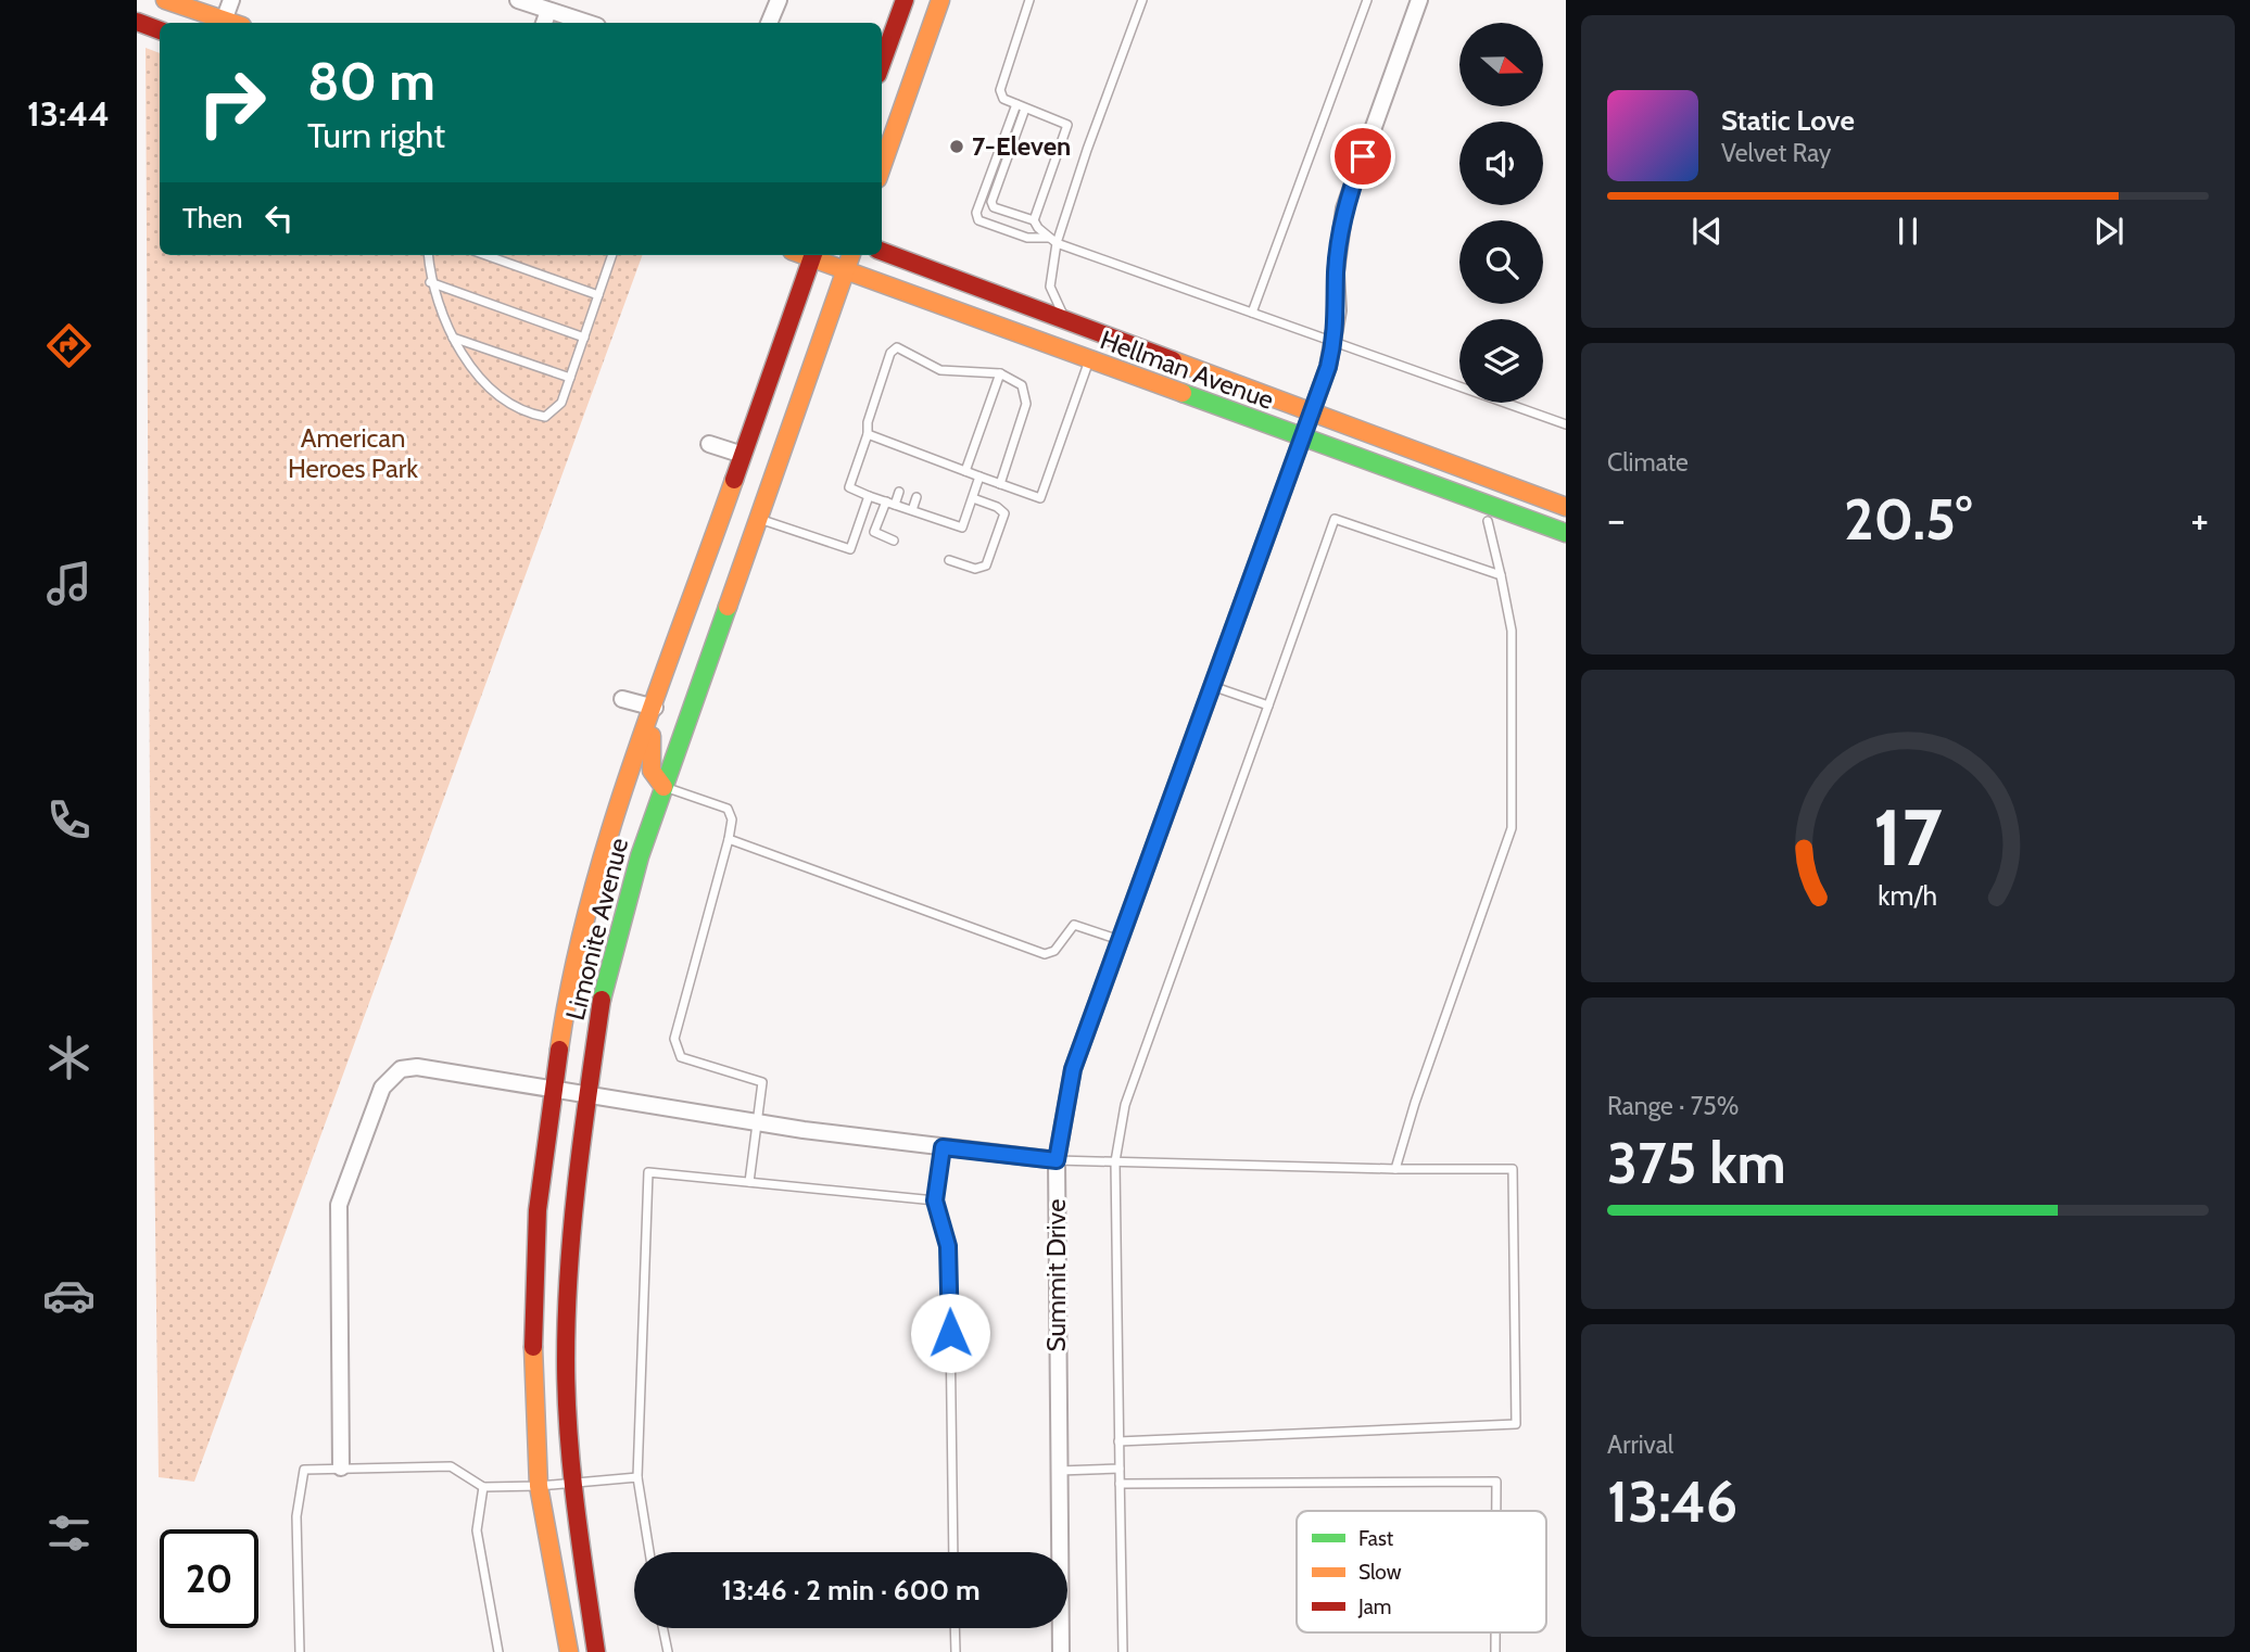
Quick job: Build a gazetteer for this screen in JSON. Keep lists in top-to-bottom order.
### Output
{
  "streets": {
    "main road": ["Hellman Avenue", "Limonite Avenue"],
    "street": ["Summit Drive"]
  },
  "crossings": [
    ["Hellman Avenue", "Limonite Avenue"],
    ["Hellman Avenue", "Summit Drive"]
  ],
  "parks": ["American Heroes Park"],
  "places": ["7-Eleven"],
  "legend": ["Fast", "Slow", "Jam"],
  "north": "right",
  "page": {
    "tabs": "13:44",
    "turn": ["80 m", "Turn right"],
    "song": ["Static Love", "Velvet Ray"],
    "then": "Then",
    "tile": [
      "Climate",
      ["Range · 75%", "375 km"],
      ["Arrival", "13:46"]
    ],
    "heat": ["−", "20.5°", "+"],
    "limit": "20",
    "trip": "13:46 · 2 min · 600 m",
    "gauge": ["17", "km/h"]
  }
}
